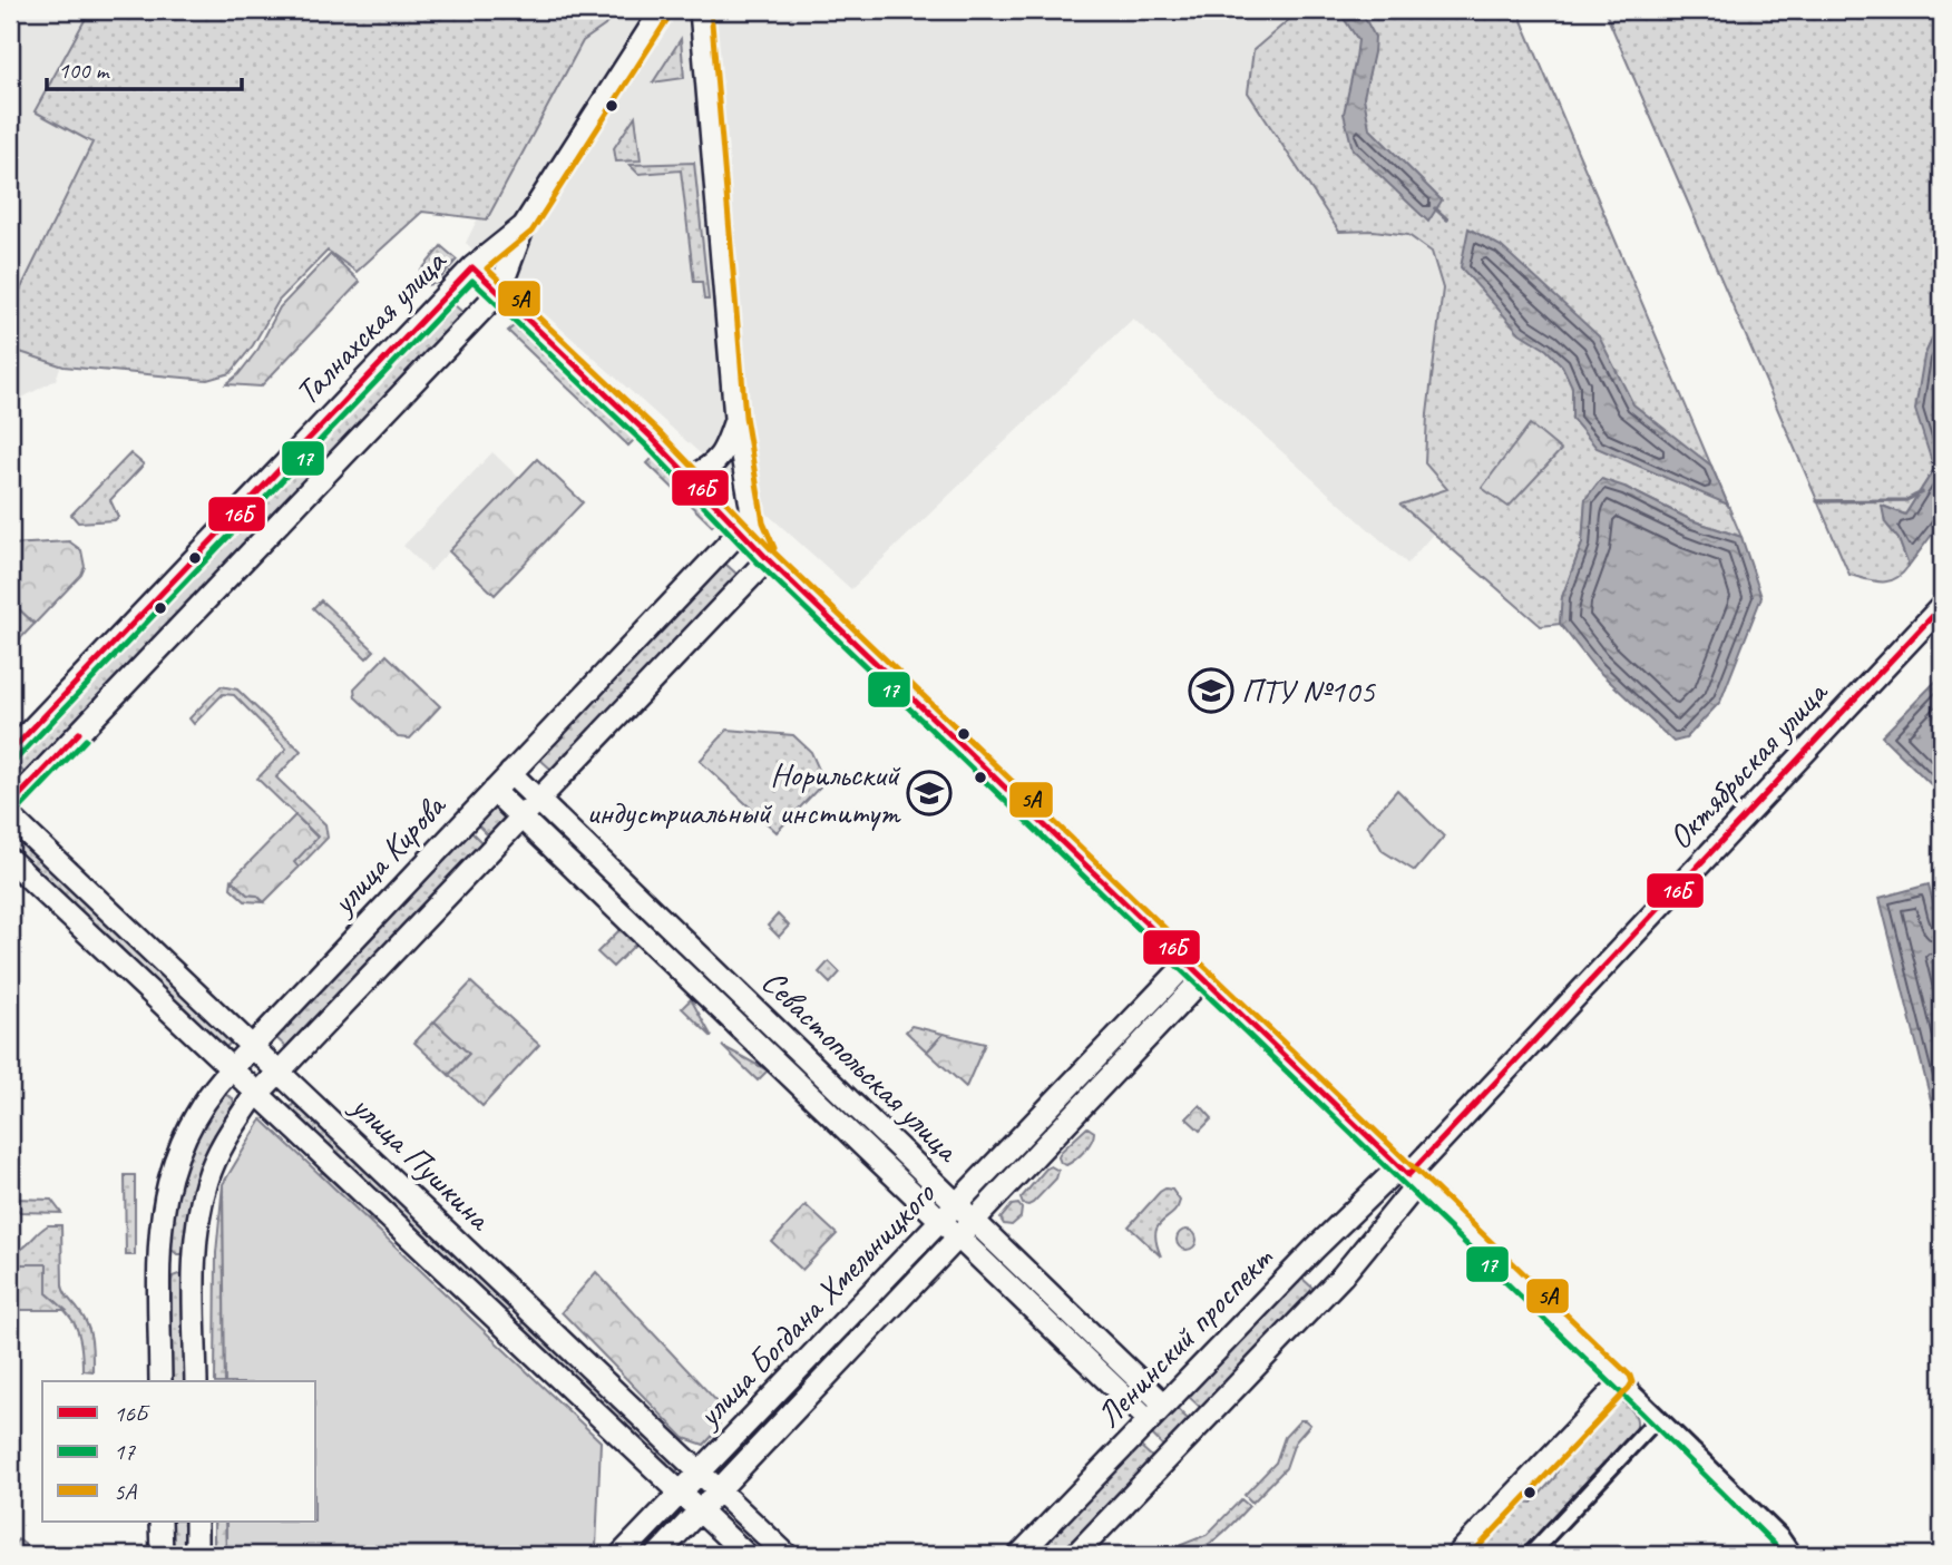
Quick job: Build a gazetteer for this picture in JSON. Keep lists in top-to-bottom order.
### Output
{
  "streets": {
    "street": [
      "Талнахская улица",
      "Октябрьская улица",
      "улица Кирова",
      "Севастопольская улица",
      "улица Пушкина",
      "улица Богдана Хмельницкого",
      "Ленинский проспект"
    ]
  },
  "crossings": [
    ["Октябрьская улица", "Ленинский проспект"],
    ["улица Кирова", "Севастопольская улица"],
    ["улица Кирова", "улица Пушкина"],
    ["Севастопольская улица", "улица Богдана Хмельницкого"],
    ["Севастопольская улица", "Ленинский проспект"],
    ["улица Пушкина", "улица Богдана Хмельницкого"]
  ],
  "places": {
    "school or university": ["ПТУ №105", "Норильский индустриальный институт"]
  },
  "lines": ["transit line 5А", "transit line 16Б", "transit line 17"],
  "legend": ["16Б", "17", "5А"],
  "scale_bar": "100 m"
}
